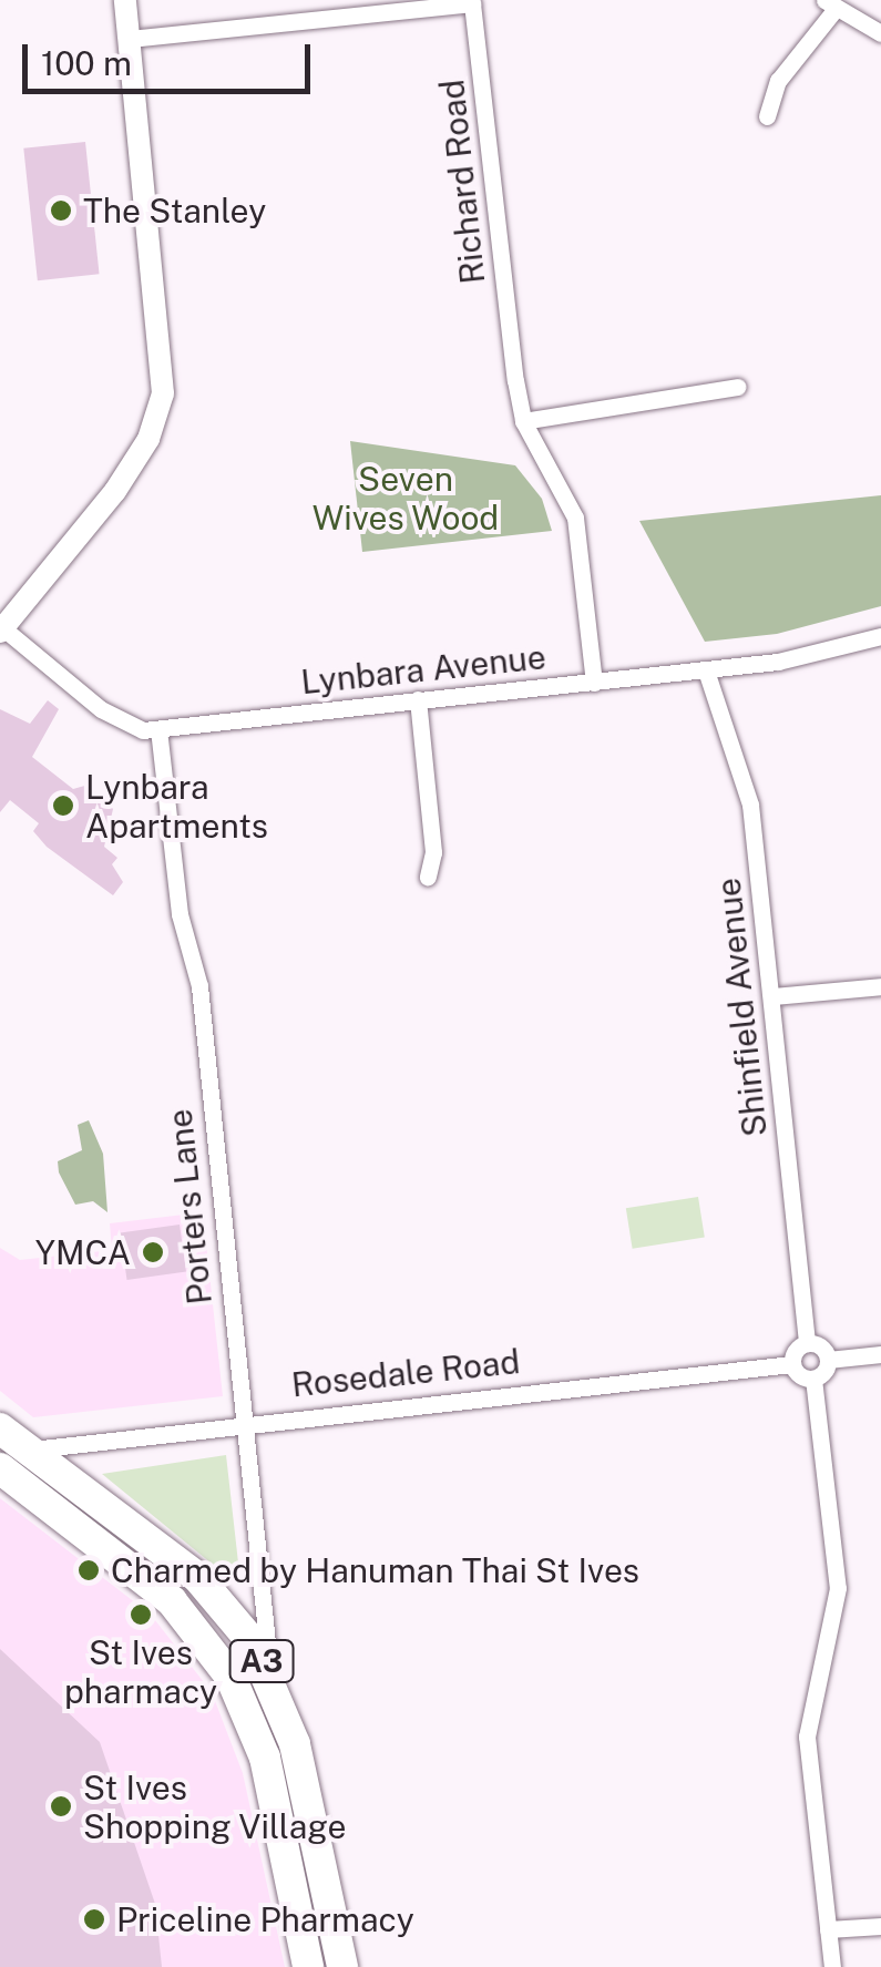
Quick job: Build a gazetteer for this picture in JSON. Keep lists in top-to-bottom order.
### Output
{
  "streets": {
    "highway": ["A3"],
    "street": [
      "Richard Road",
      "Lynbara Avenue",
      "Shinfield Avenue",
      "Porters Lane",
      "Rosedale Road"
    ]
  },
  "crossings": [
    ["Richard Road", "Lynbara Avenue"],
    ["Lynbara Avenue", "Shinfield Avenue"],
    ["Lynbara Avenue", "Porters Lane"],
    ["Porters Lane", "Rosedale Road"],
    ["Porters Lane", "A3"],
    ["Rosedale Road", "A3"]
  ],
  "parks": ["Seven Wives Wood"],
  "places": [
    "The Stanley",
    "Lynbara Apartments",
    "YMCA",
    "Charmed by Hanuman Thai St Ives",
    "St Ives pharmacy",
    "St Ives Shopping Village",
    "Priceline Pharmacy"
  ],
  "scale_bar": "100 m"
}
